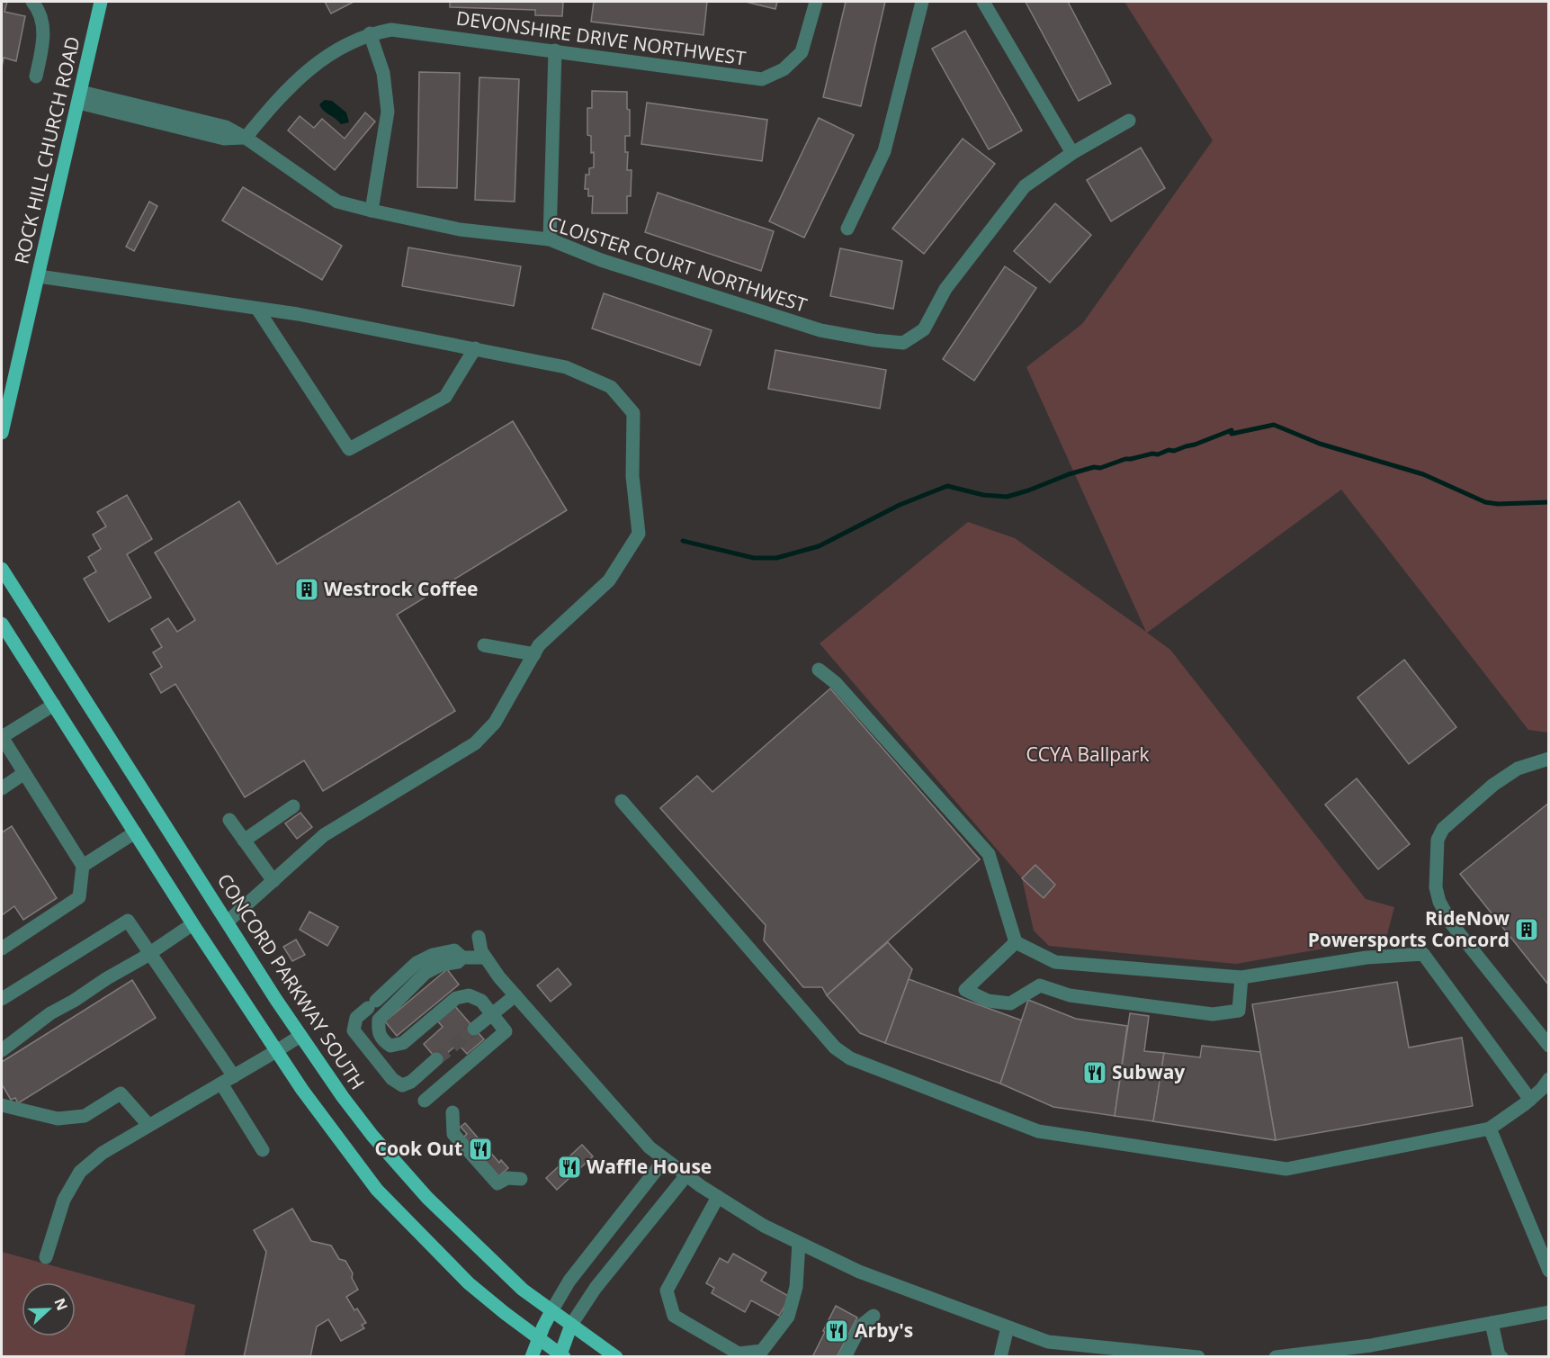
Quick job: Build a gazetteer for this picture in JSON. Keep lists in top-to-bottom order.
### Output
{
  "streets": {
    "main road": ["ROCK HILL CHURCH ROAD", "CONCORD PARKWAY SOUTH"],
    "street": ["DEVONSHIRE DRIVE NORTHWEST", "CLOISTER COURT NORTHWEST"]
  },
  "crossings": [
    ["DEVONSHIRE DRIVE NORTHWEST", "CLOISTER COURT NORTHWEST"],
    ["ROCK HILL CHURCH ROAD", "CLOISTER COURT NORTHWEST"]
  ],
  "parks": ["CCYA Ballpark"],
  "places": {
    "building": ["Westrock Coffee", "RideNow Powersports Concord"],
    "restaurant": [
      "Subway",
      "Cook Out",
      "Waffle House",
      "Arby's"
    ]
  },
  "north": "right"
}
